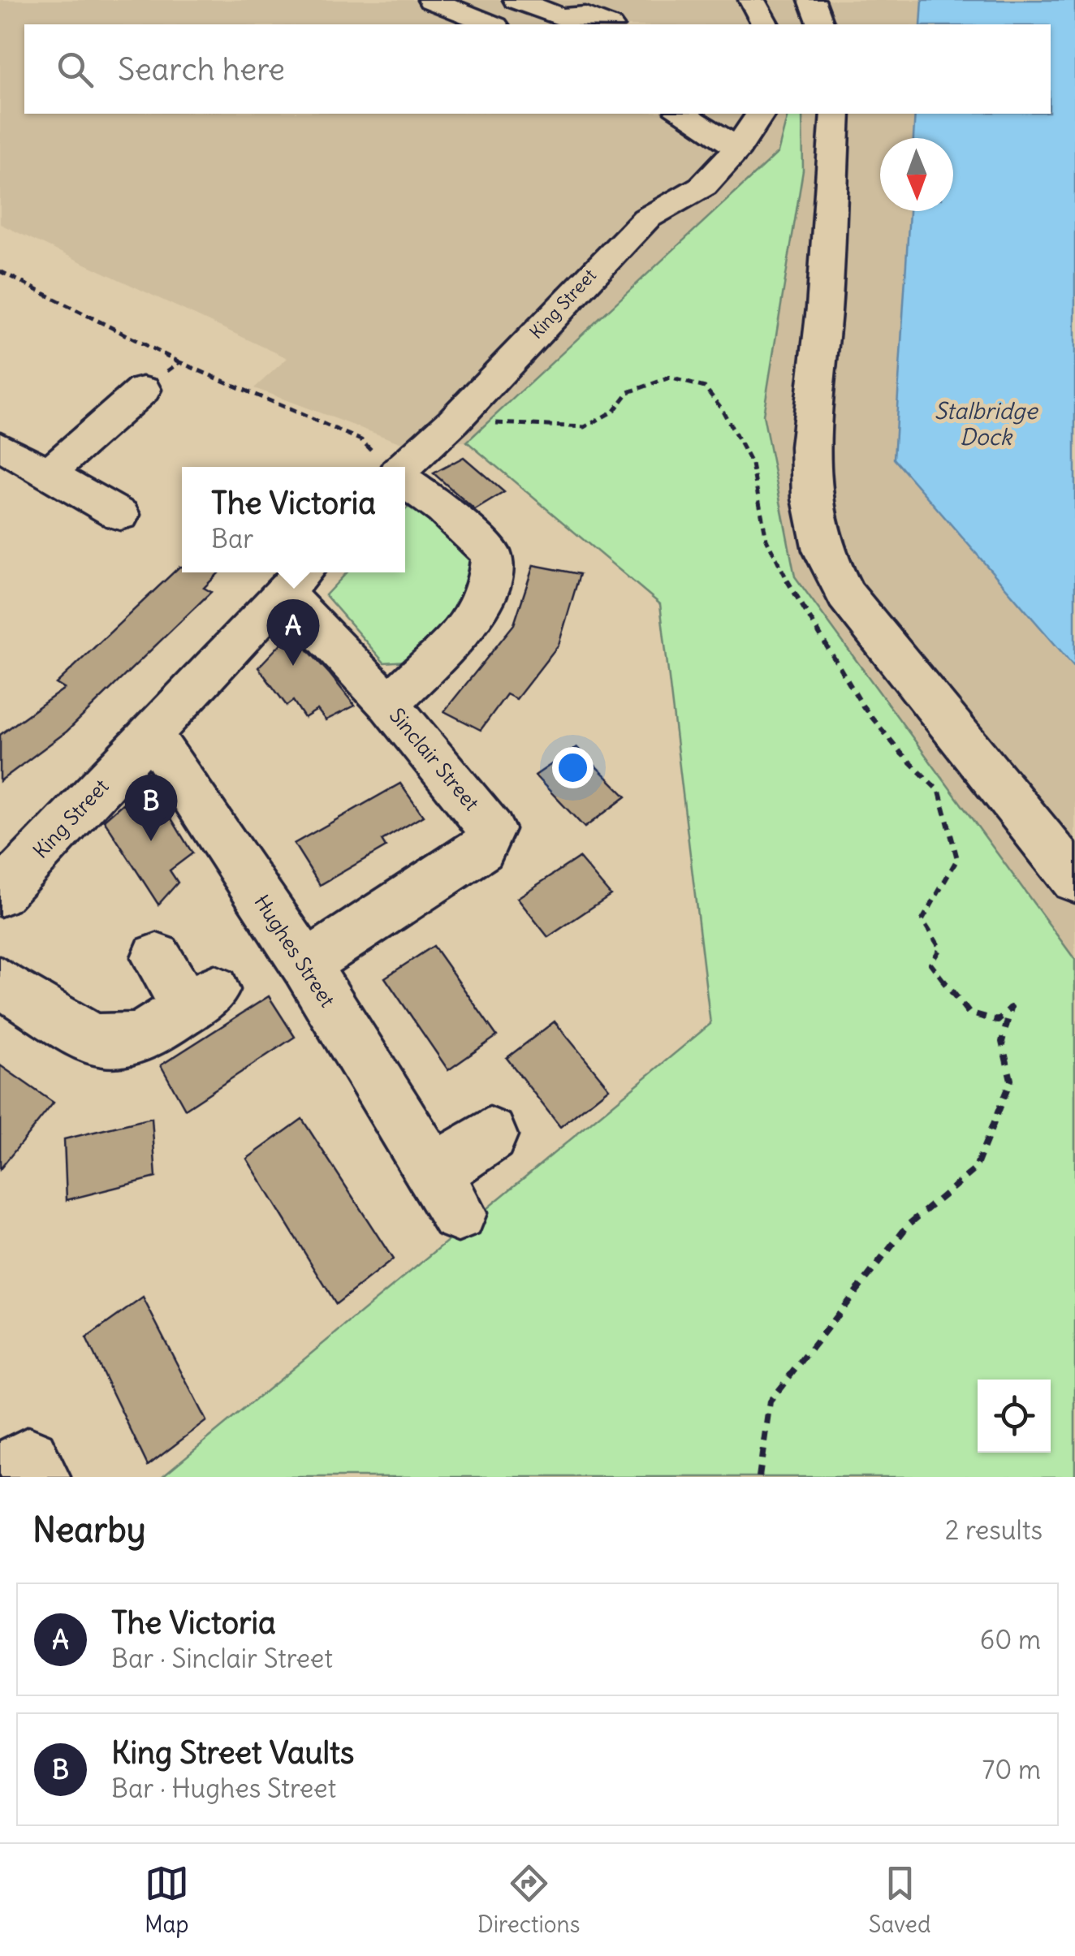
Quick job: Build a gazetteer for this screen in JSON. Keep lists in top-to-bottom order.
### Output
{
  "streets": {
    "street": ["King Street", "Sinclair Street", "Hughes Street"]
  },
  "crossings": [
    ["King Street", "Sinclair Street"],
    ["King Street", "Hughes Street"],
    ["Sinclair Street", "Hughes Street"]
  ],
  "water": ["Stalbridge Dock"],
  "north": "bottom",
  "page": {
    "search": "Search here",
    "popup": ["The Victoria", "Bar"],
    "pins": ["A", "B"],
    "heading": ["Nearby", "2 results"],
    "list": [
      {
        "mark": "A",
        "name": "The Victoria",
        "note": "Bar · Sinclair Street",
        "value": "60 m"
      },
      {
        "mark": "B",
        "name": "King Street Vaults",
        "note": "Bar · Hughes Street",
        "value": "70 m"
      }
    ],
    "nav": ["Map", "Directions", "Saved"]
  }
}
